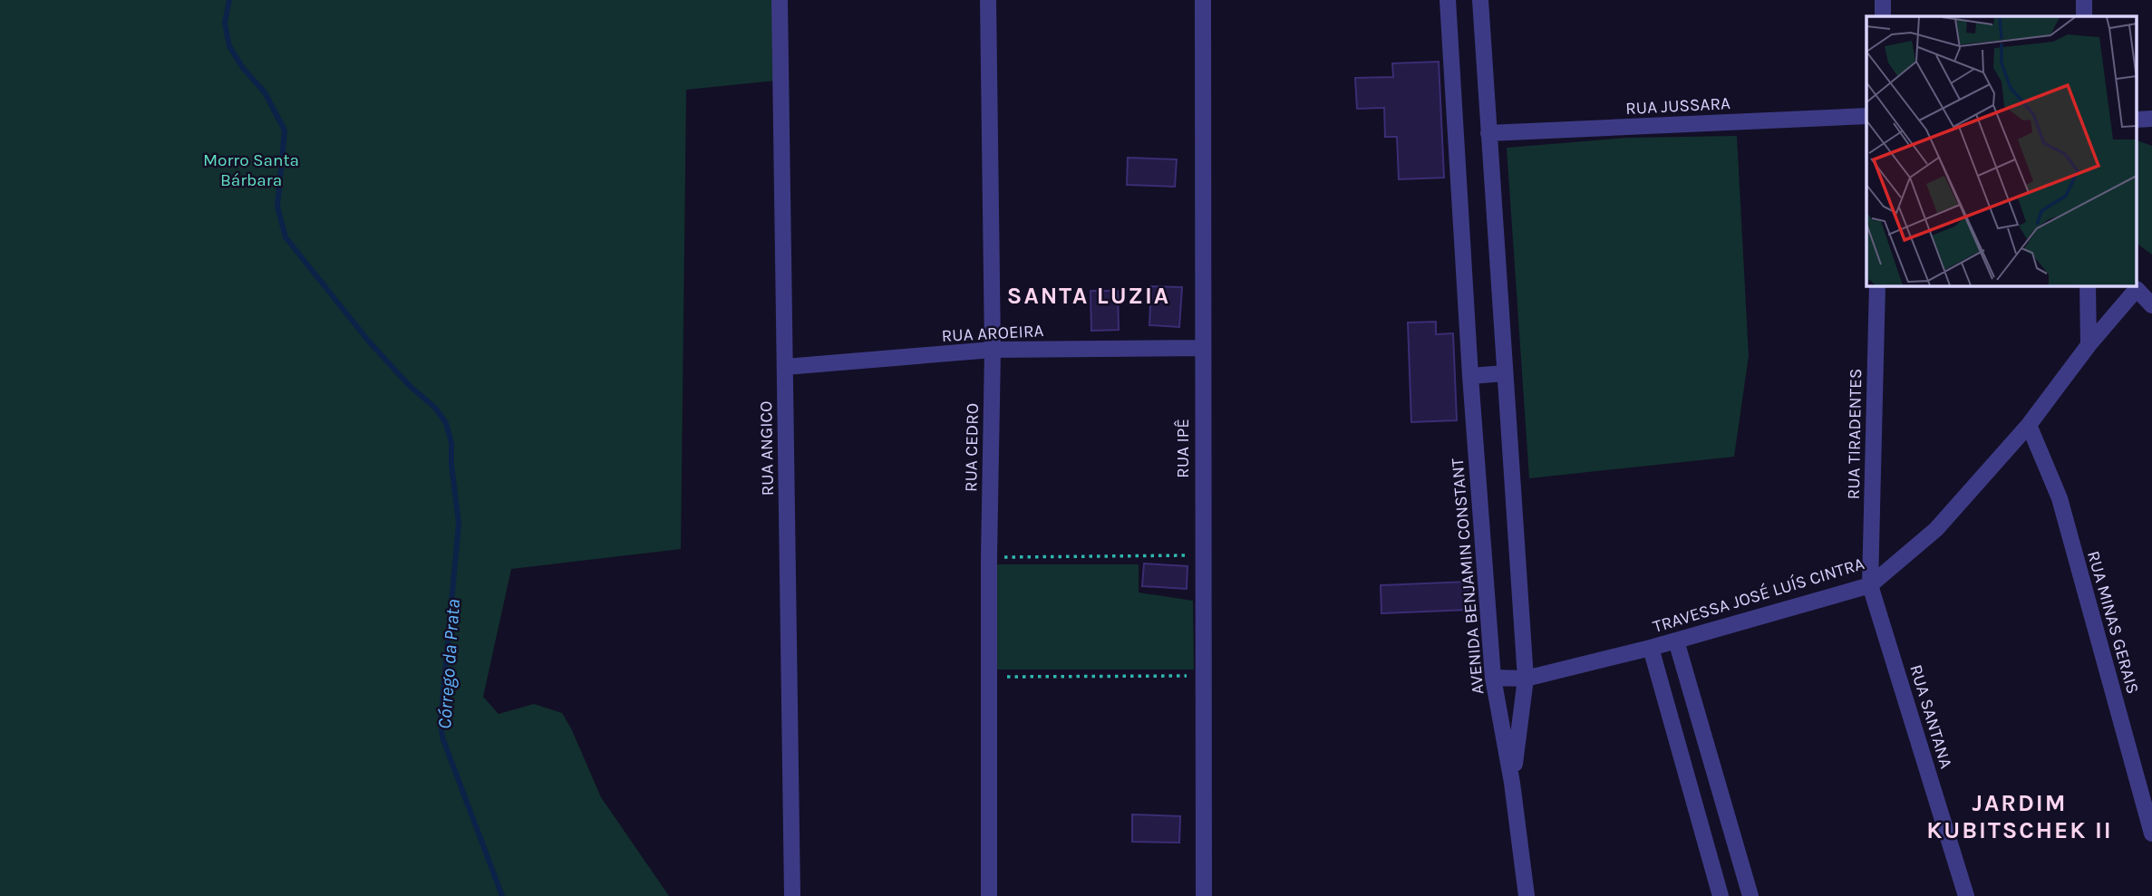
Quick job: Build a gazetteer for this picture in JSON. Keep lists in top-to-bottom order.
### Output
{
  "streets": {
    "street": [
      "RUA JUSSARA",
      "RUA AROEIRA",
      "RUA TIRADENTES",
      "RUA CEDRO",
      "RUA ANGICO",
      "RUA IPÊ",
      "AVENIDA BENJAMIN CONSTANT",
      "TRAVESSA JOSÉ LUÍS CINTRA",
      "RUA MINAS GERAIS",
      "RUA SANTANA"
    ]
  },
  "crossings": [
    ["RUA AROEIRA", "RUA CEDRO"],
    ["RUA AROEIRA", "RUA ANGICO"],
    ["RUA AROEIRA", "RUA IPÊ"],
    ["RUA TIRADENTES", "TRAVESSA JOSÉ LUÍS CINTRA"],
    ["RUA TIRADENTES", "RUA SANTANA"],
    ["AVENIDA BENJAMIN CONSTANT", "TRAVESSA JOSÉ LUÍS CINTRA"],
    ["TRAVESSA JOSÉ LUÍS CINTRA", "RUA MINAS GERAIS"],
    ["TRAVESSA JOSÉ LUÍS CINTRA", "RUA SANTANA"]
  ],
  "districts": ["SANTA LUZIA", "JARDIM KUBITSCHEK II"],
  "water": ["Córrego da Prata"],
  "parks": ["Morro Santa Bárbara"]
}
